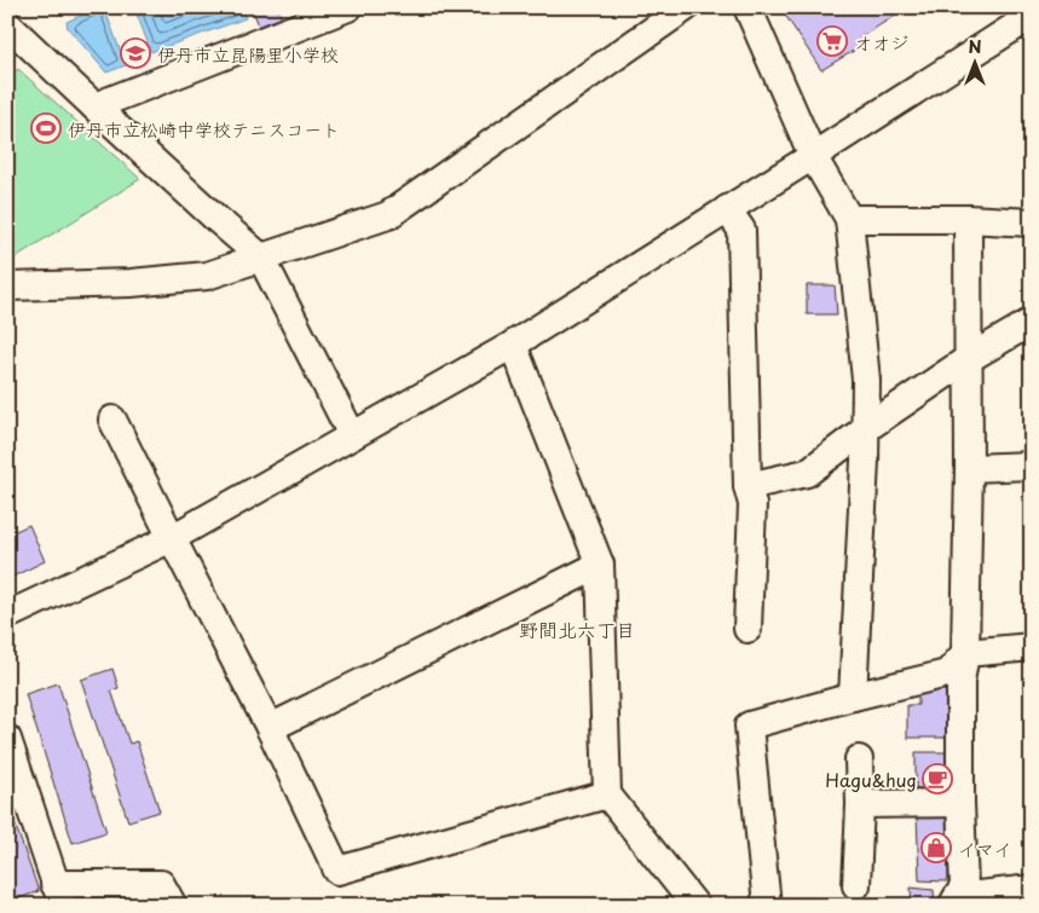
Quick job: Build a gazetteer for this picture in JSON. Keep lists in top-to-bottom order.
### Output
{
  "districts": ["野間北六丁目"],
  "places": {
    "supermarket": ["オオジ"],
    "school or university": ["伊丹市立昆陽里小学校"],
    "sports": ["伊丹市立松崎中学校テニスコート"],
    "cafe": ["Hagu&hug"],
    "shop": ["イマイ"]
  },
  "north": "top"
}
